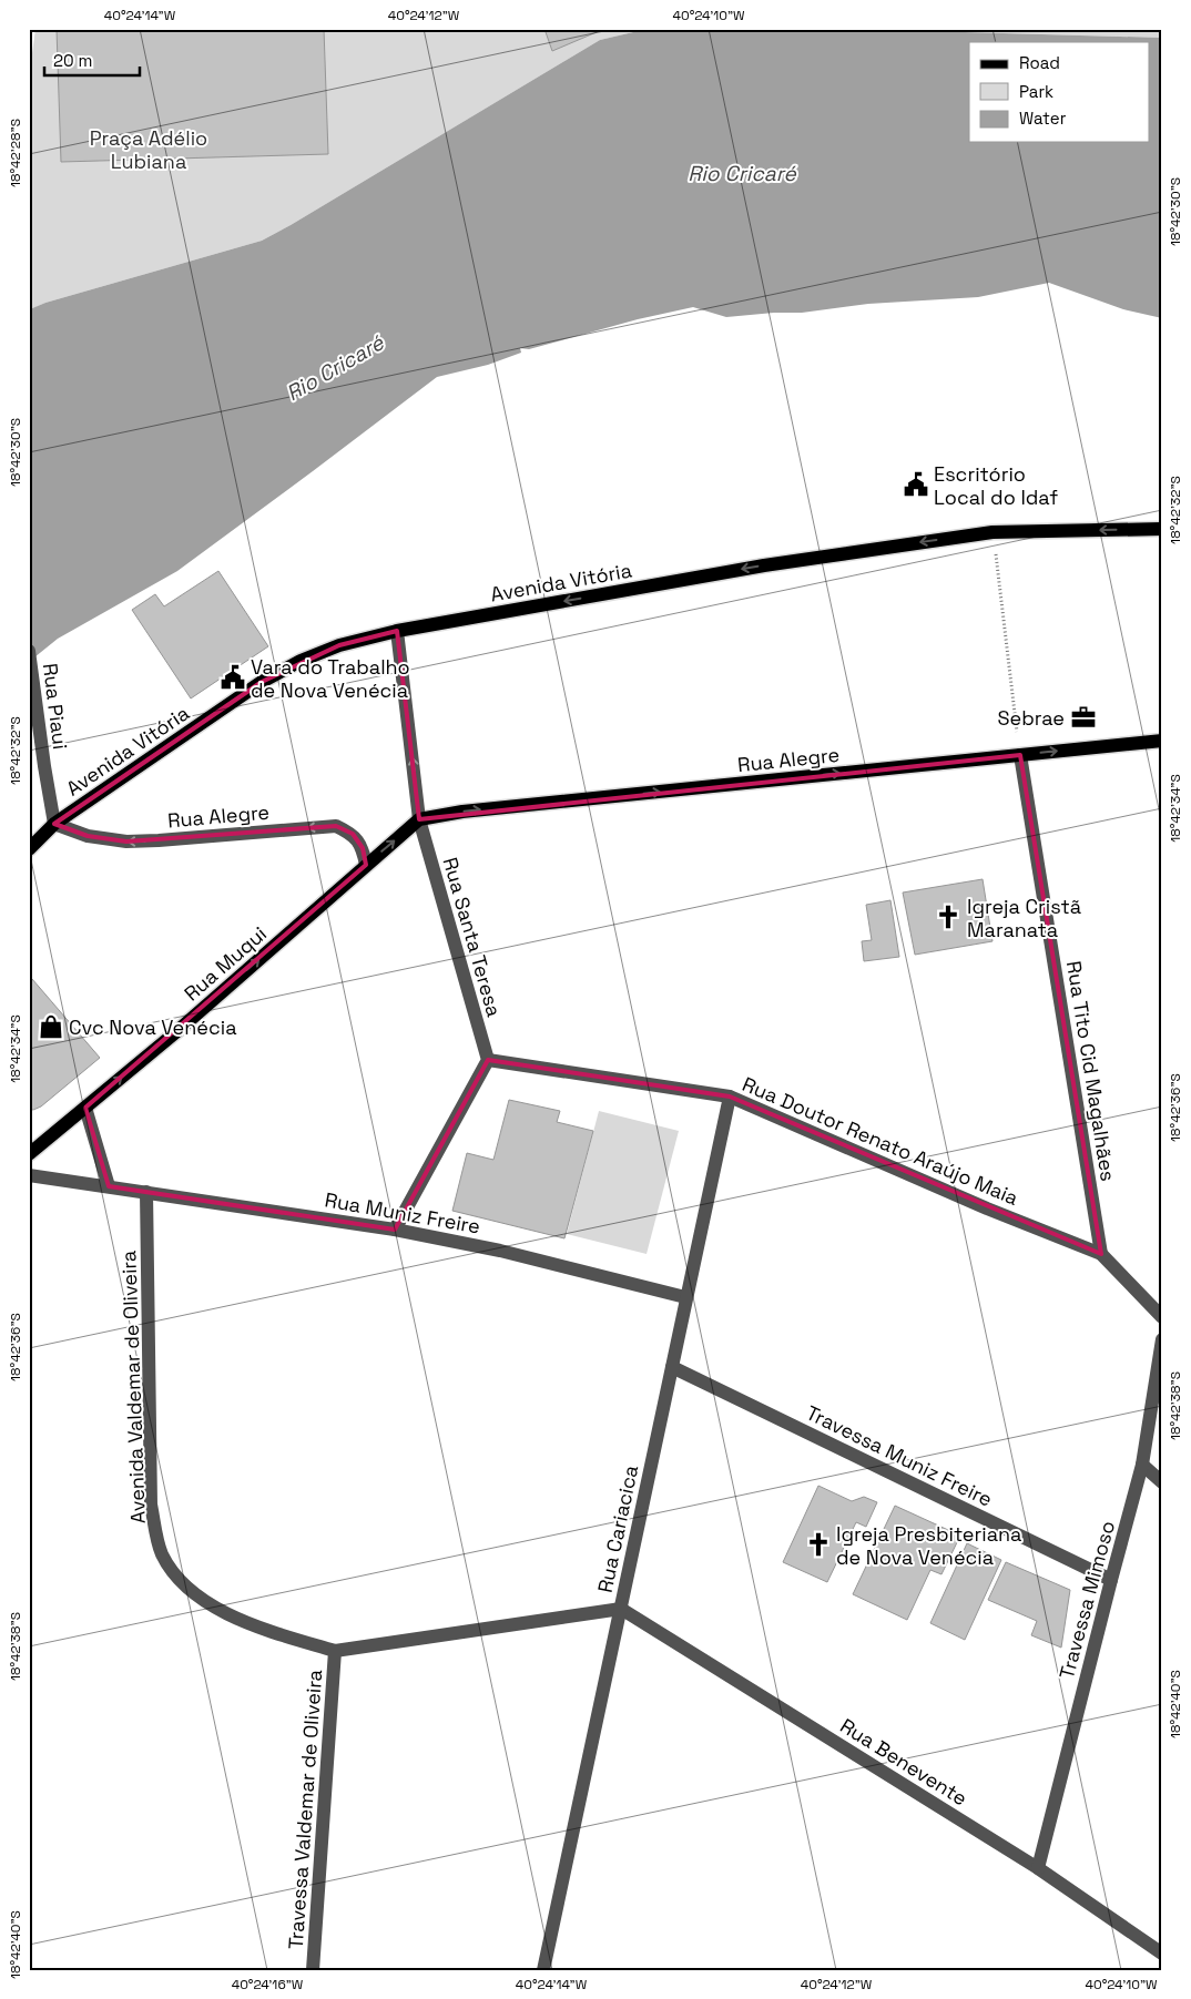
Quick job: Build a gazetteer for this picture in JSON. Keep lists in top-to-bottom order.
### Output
{
  "streets": {
    "main road": ["Avenida Vitória", "Rua Alegre", "Rua Muqui"],
    "street": [
      "Rua Piaui",
      "Rua Santa Teresa",
      "Rua Tito Cid Magalhães",
      "Rua Doutor Renato Araújo Maia",
      "Rua Muniz Freire",
      "Avenida Valdemar de Oliveira",
      "Travessa Muniz Freire",
      "Rua Cariacica",
      "Travessa Mimoso",
      "Rua Benevente",
      "Travessa Valdemar de Oliveira"
    ]
  },
  "crossings": [
    ["Avenida Vitória", "Rua Piaui"],
    ["Avenida Vitória", "Rua Alegre"],
    ["Avenida Vitória", "Rua Santa Teresa"],
    ["Rua Piaui", "Rua Alegre"],
    ["Rua Alegre", "Rua Santa Teresa"],
    ["Rua Alegre", "Rua Muqui"],
    ["Rua Alegre", "Rua Tito Cid Magalhães"],
    ["Rua Santa Teresa", "Rua Muqui"],
    ["Rua Santa Teresa", "Rua Doutor Renato Araújo Maia"],
    ["Rua Tito Cid Magalhães", "Rua Doutor Renato Araújo Maia"],
    ["Rua Doutor Renato Araújo Maia", "Rua Cariacica"],
    ["Rua Muniz Freire", "Avenida Valdemar de Oliveira"],
    ["Rua Muniz Freire", "Rua Cariacica"],
    ["Avenida Valdemar de Oliveira", "Rua Cariacica"],
    ["Avenida Valdemar de Oliveira", "Rua Benevente"],
    ["Avenida Valdemar de Oliveira", "Travessa Valdemar de Oliveira"],
    ["Travessa Muniz Freire", "Rua Cariacica"],
    ["Travessa Muniz Freire", "Travessa Mimoso"],
    ["Rua Cariacica", "Rua Benevente"],
    ["Travessa Mimoso", "Rua Benevente"]
  ],
  "one_way": ["Avenida Vitória", "Rua Santa Teresa", "Rua Muqui"],
  "water": ["Rio Cricaré"],
  "parks": ["Praça Adélio Lubiana"],
  "places": {
    "public building": ["Escritório Local do Idaf", "Vara do Trabalho de Nova Venécia"],
    "office": ["Sebrae"],
    "church": ["Igreja Cristã Maranata", "Igreja Presbiteriana de Nova Venécia"],
    "shop": ["Cvc Nova Venécia"]
  },
  "legend": ["Road", "Park", "Water"],
  "scale_bar": "20 m",
  "coordinates": [
    "40°24'14\"W",
    "40°24'12\"W",
    "40°24'10\"W",
    "18°42'28\"S",
    "18°42'30\"S",
    "18°42'32\"S",
    "18°42'34\"S",
    "18°42'36\"S",
    "18°42'38\"S",
    "18°42'40\"S",
    "40°24'16\"W"
  ]
}
